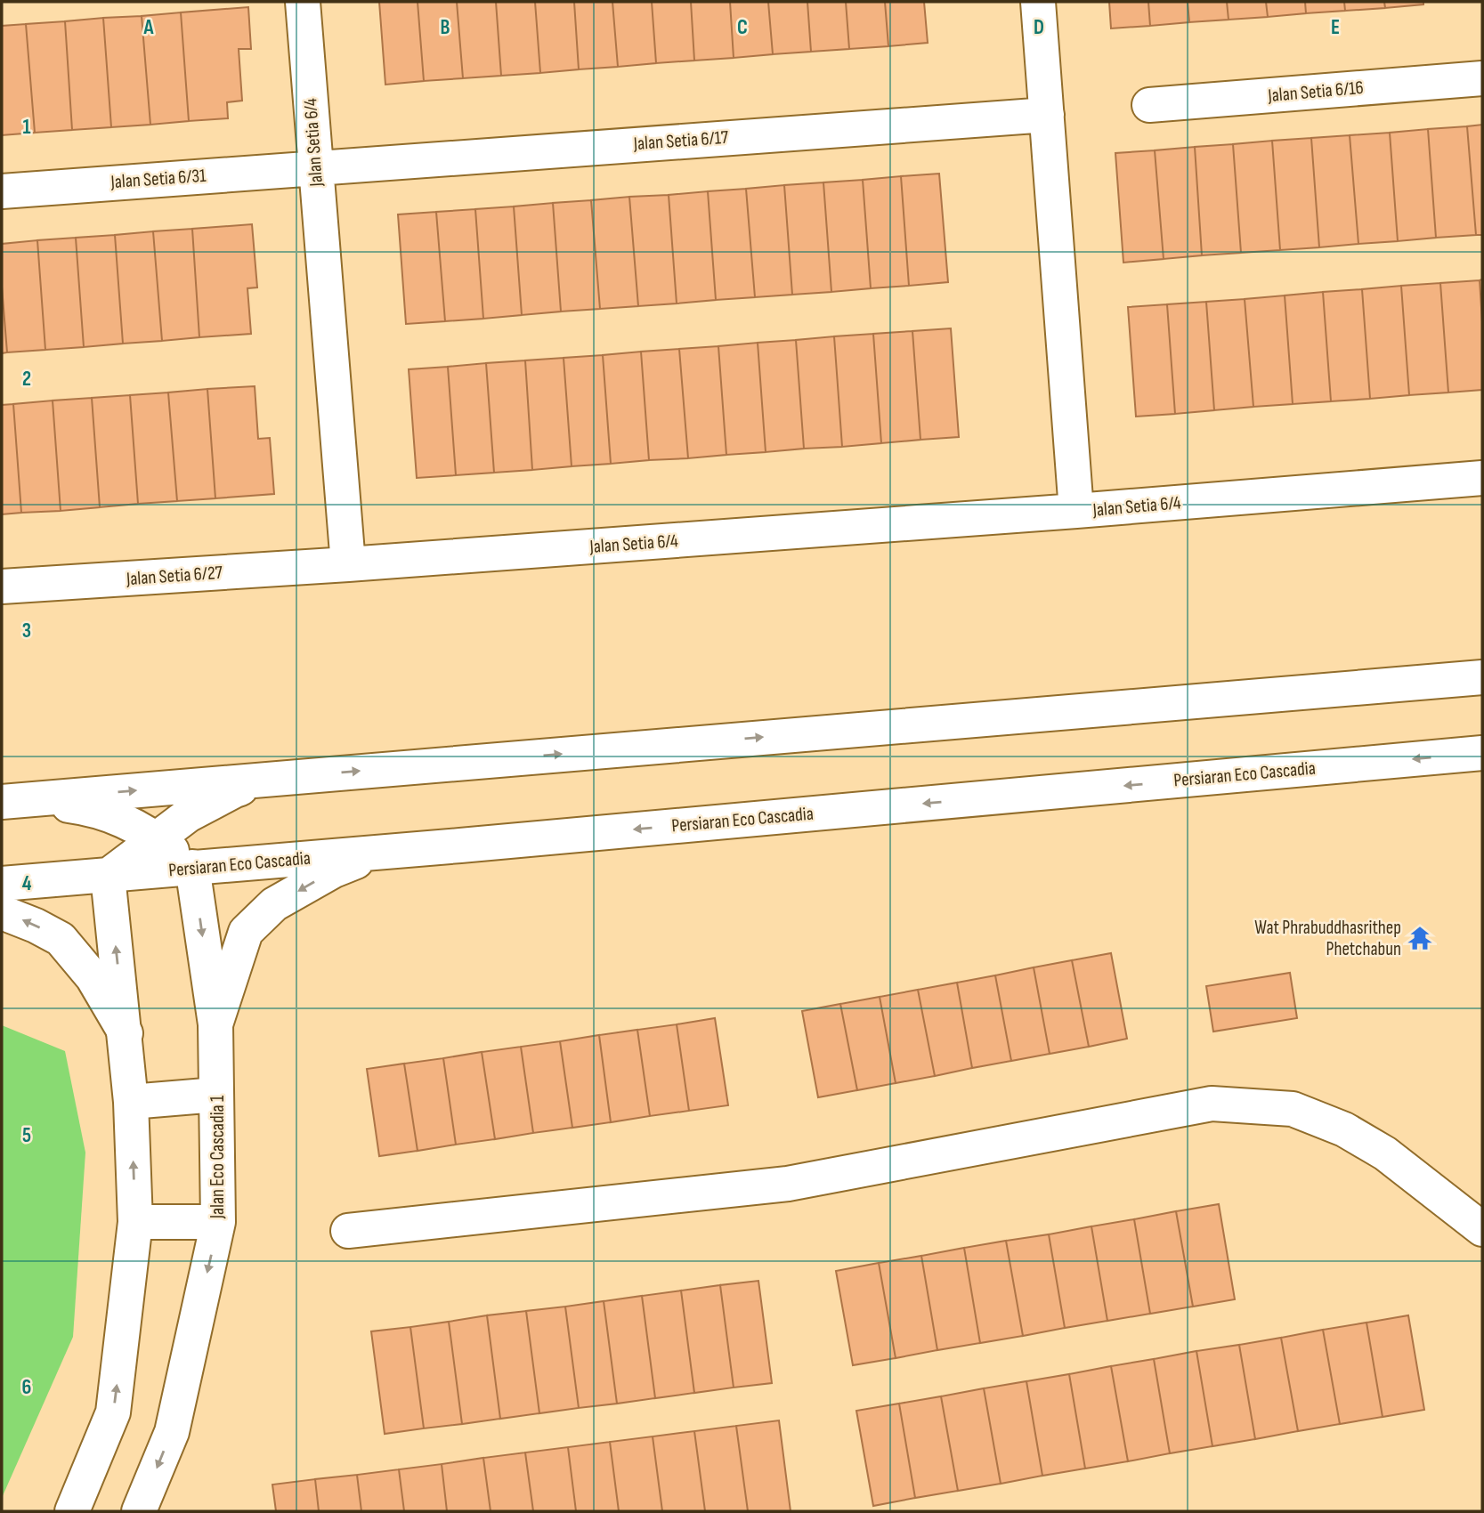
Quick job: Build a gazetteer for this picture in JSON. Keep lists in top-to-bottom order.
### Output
{
  "streets": {
    "street": [
      "Jalan Setia 6/16",
      "Jalan Setia 6/17",
      "Jalan Setia 6/4",
      "Jalan Setia 6/31",
      "Jalan Setia 6/27",
      "Persiaran Eco Cascadia",
      "Jalan Eco Cascadia 1"
    ]
  },
  "crossings": [
    ["Jalan Setia 6/17", "Jalan Setia 6/4"],
    ["Jalan Setia 6/17", "Jalan Setia 6/31"],
    ["Jalan Setia 6/4", "Jalan Setia 6/31"],
    ["Jalan Setia 6/4", "Jalan Setia 6/27"],
    ["Persiaran Eco Cascadia", "Jalan Eco Cascadia 1"]
  ],
  "places": {
    "temple": ["Wat Phrabuddhasrithep Phetchabun"]
  },
  "grid": {
    "columns": [
      "A",
      "B",
      "C",
      "D",
      "E"
    ],
    "rows": [
      "1",
      "2",
      "3",
      "4",
      "5",
      "6"
    ]
  }
}
